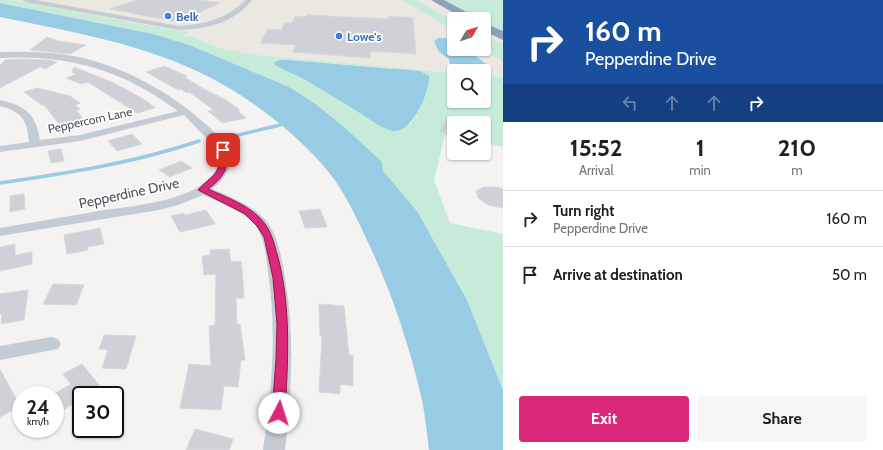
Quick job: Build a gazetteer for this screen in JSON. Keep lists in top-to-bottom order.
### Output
{
  "streets": {
    "street": ["Peppercorn Lane", "Pepperdine Drive"]
  },
  "crossings": [
    ["Peppercorn Lane", "Pepperdine Drive"]
  ],
  "places": ["Belk", "Lowe's"],
  "north": "top right",
  "page": {
    "turn": ["160 m", "Pepperdine Drive"],
    "eta": [
      "15:52",
      "Arrival",
      "1",
      "min",
      "210",
      "m"
    ],
    "list": [
      {
        "name": "Turn right",
        "note": "Pepperdine Drive",
        "value": "160 m"
      },
      {
        "name": "Arrive at destination",
        "value": "50 m"
      }
    ],
    "speed": "24 km/h",
    "limit": "30",
    "buttons": ["Exit", "Share"]
  }
}
